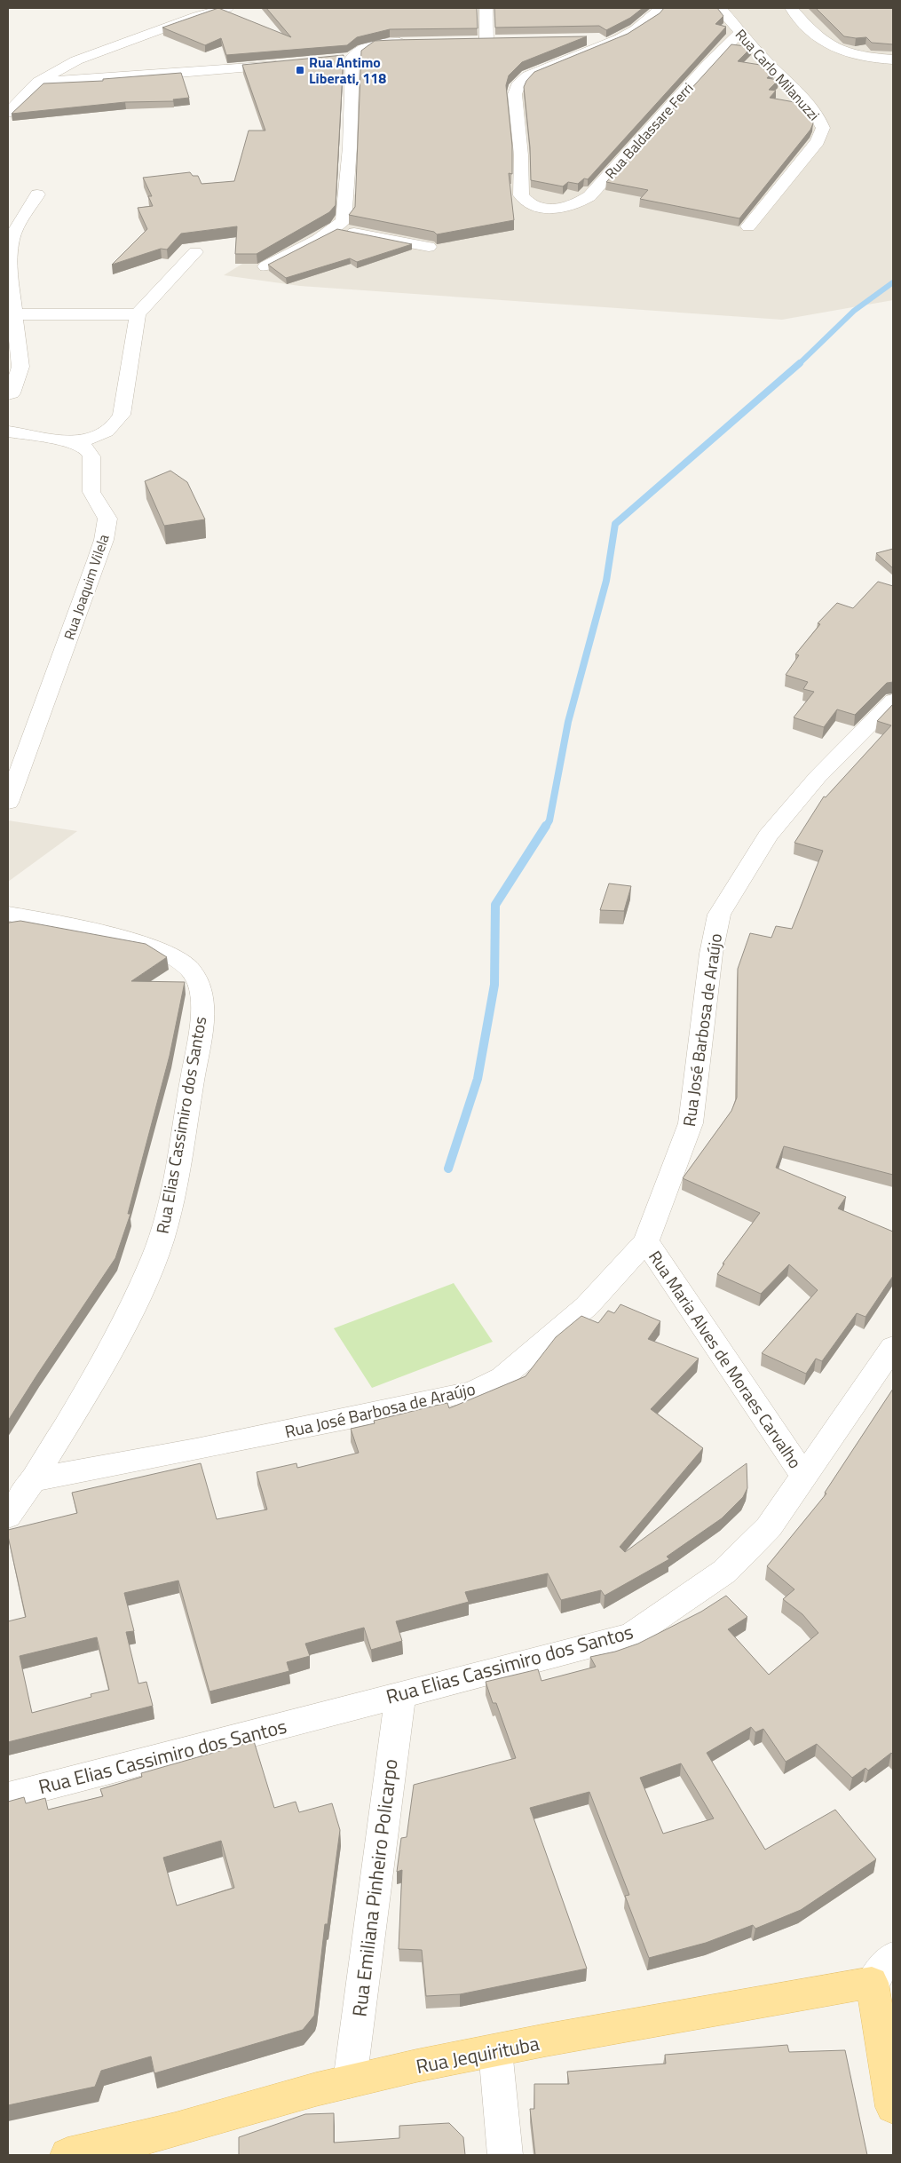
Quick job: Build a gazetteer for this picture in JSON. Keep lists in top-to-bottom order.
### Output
{
  "streets": {
    "main road": ["Rua Jequirituba"],
    "street": [
      "Rua Carlo Milanuzzi",
      "Rua Baldassare Ferri",
      "Rua Joaquim Vilela",
      "Rua José Barbosa de Araújo",
      "Rua Elias Cassimiro dos Santos",
      "Rua Maria Alves de Moraes Carvalho",
      "Rua Emiliana Pinheiro Policarpo"
    ]
  },
  "crossings": [
    ["Rua Carlo Milanuzzi", "Rua Baldassare Ferri"],
    ["Rua José Barbosa de Araújo", "Rua Elias Cassimiro dos Santos"],
    ["Rua José Barbosa de Araújo", "Rua Maria Alves de Moraes Carvalho"],
    ["Rua Elias Cassimiro dos Santos", "Rua Maria Alves de Moraes Carvalho"],
    ["Rua Elias Cassimiro dos Santos", "Rua Emiliana Pinheiro Policarpo"],
    ["Rua Emiliana Pinheiro Policarpo", "Rua Jequirituba"]
  ],
  "places": {
    "transit": ["Rua Antimo Liberati, 118"]
  }
}
